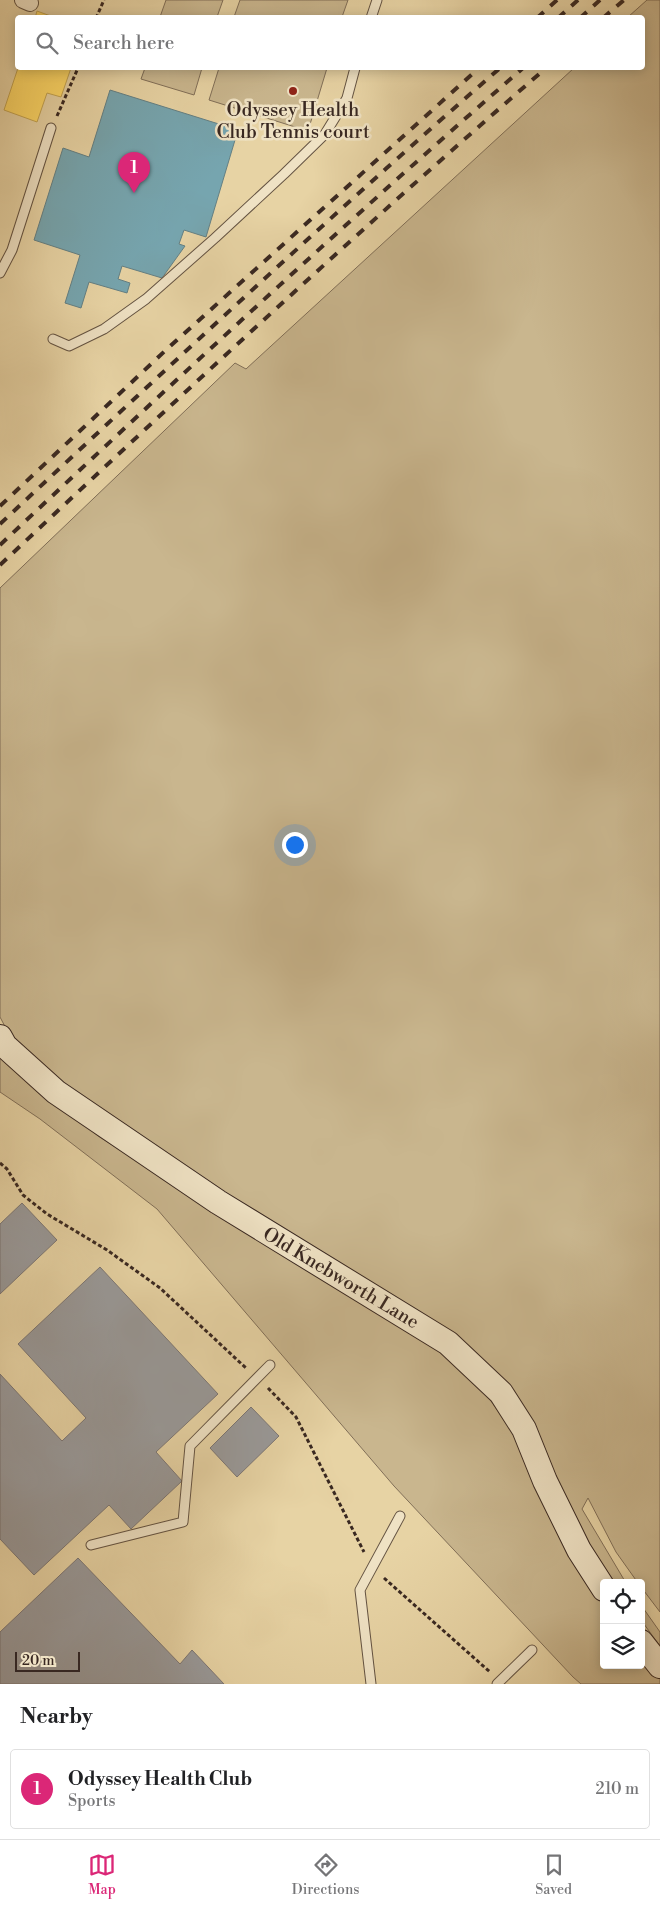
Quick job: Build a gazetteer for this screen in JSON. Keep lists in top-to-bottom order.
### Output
{
  "streets": {
    "street": ["Old Knebworth Lane"]
  },
  "places": ["Odyssey Health Club Tennis court"],
  "scale_bar": "20 m",
  "page": {
    "search": "Search here",
    "pins": "1",
    "scale": "20 m",
    "heading": "Nearby",
    "list": [
      {
        "mark": "1",
        "name": "Odyssey Health Club",
        "note": "Sports",
        "value": "210 m"
      }
    ],
    "nav": ["Map", "Directions", "Saved"]
  }
}
